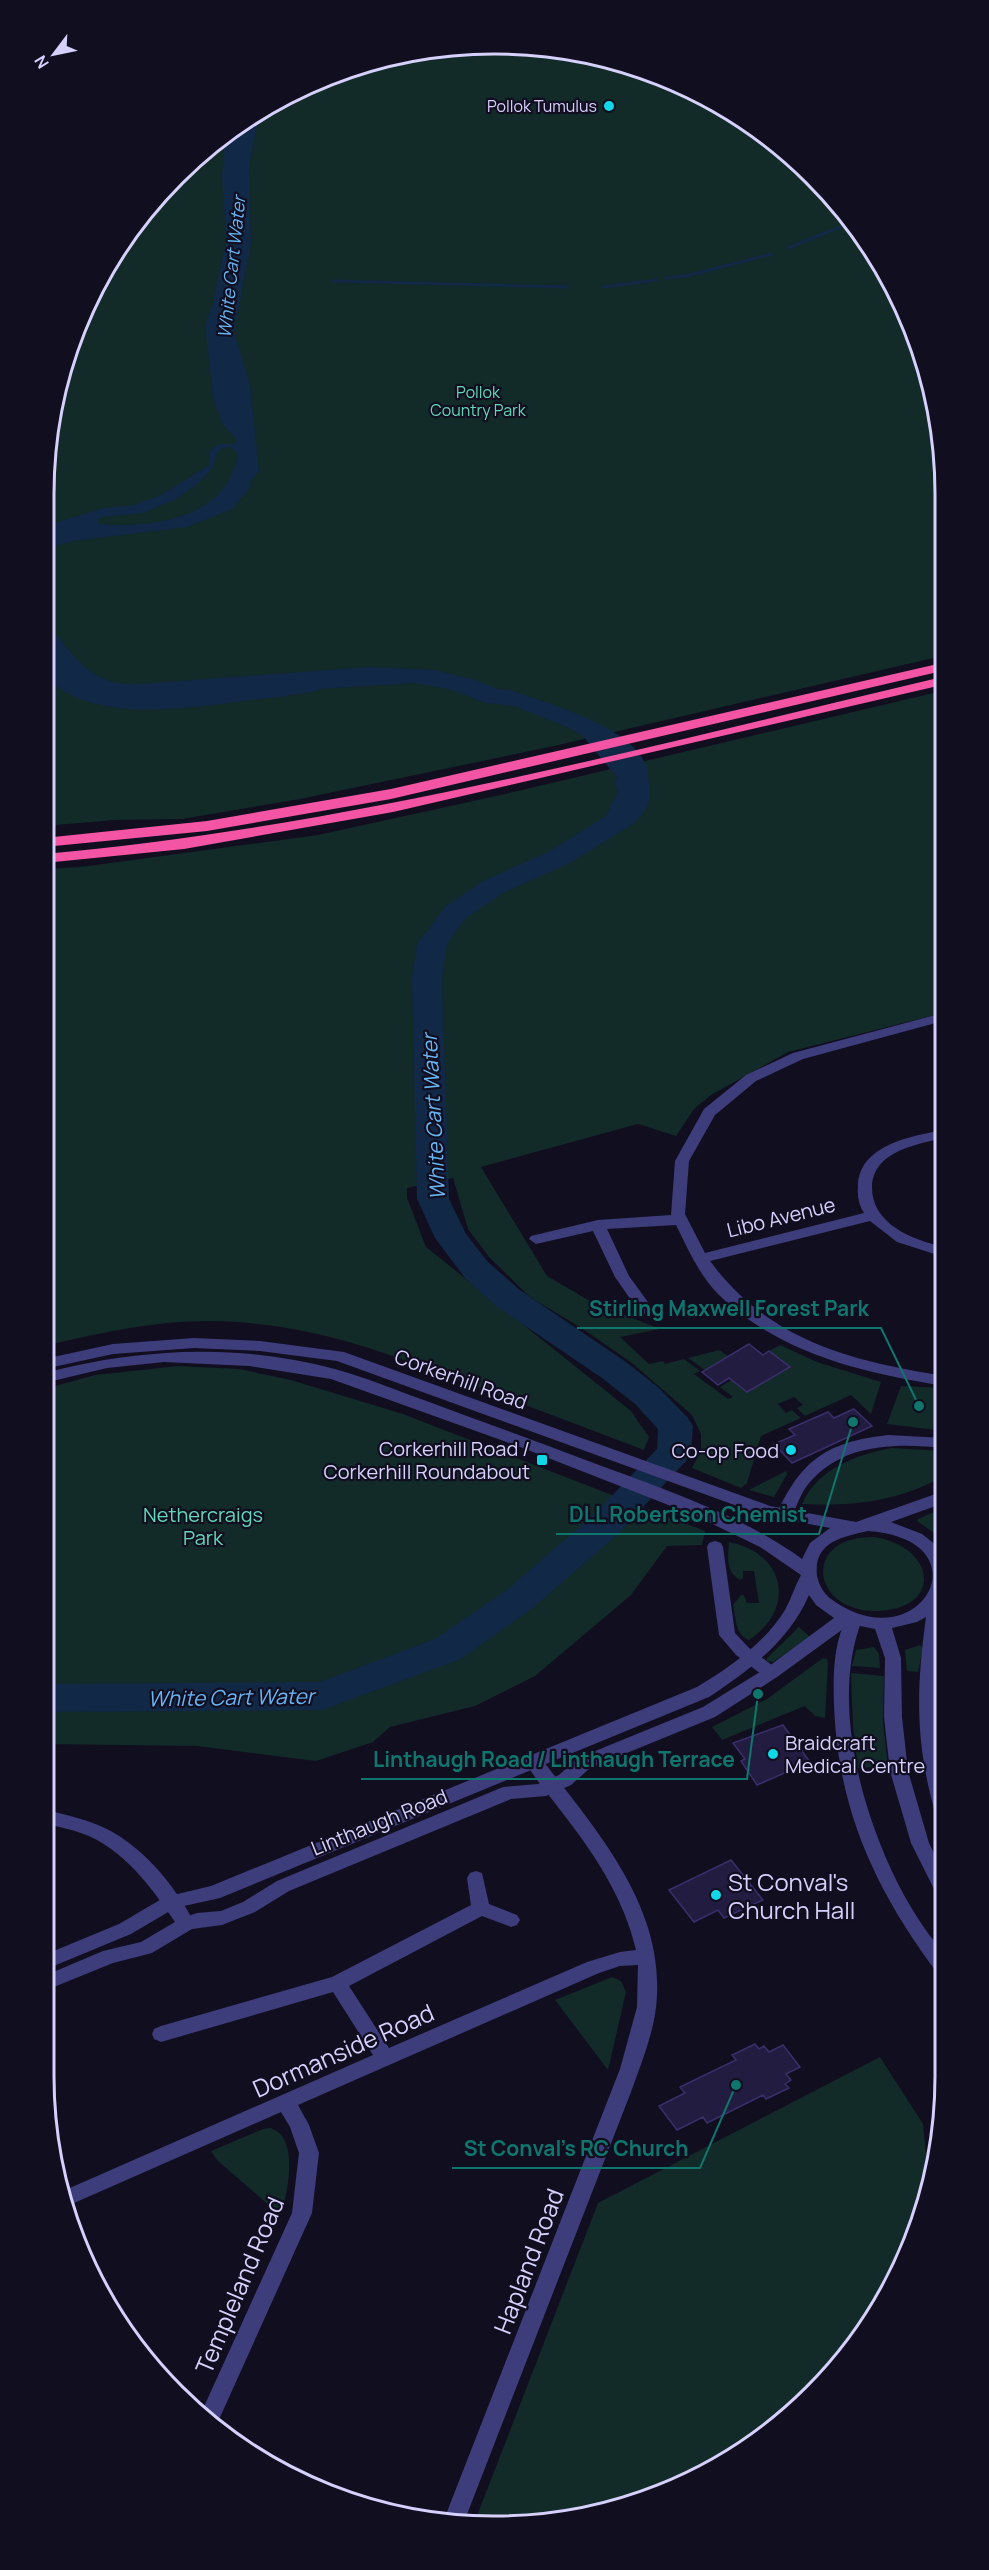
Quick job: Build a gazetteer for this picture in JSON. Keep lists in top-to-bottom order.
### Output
{
  "streets": {
    "street": [
      "Libo Avenue",
      "Corkerhill Road",
      "Linthaugh Road",
      "Dormanside Road",
      "Hapland Road",
      "Templeland Road"
    ]
  },
  "crossings": [
    ["Corkerhill Road", "Linthaugh Road"],
    ["Linthaugh Road", "Hapland Road"],
    ["Dormanside Road", "Hapland Road"],
    ["Dormanside Road", "Templeland Road"]
  ],
  "water": ["White Cart Water"],
  "parks": ["Pollok Country Park", "Nethercraigs Park"],
  "places": {
    "other": [
      "Pollok Tumulus",
      "Stirling Maxwell Forest Park",
      "DLL Robertson Chemist",
      "Co-op Food",
      "Linthaugh Road / Linthaugh Terrace",
      "Braidcraft Medical Centre",
      "St Conval's Church Hall",
      "St Conval's RC Church"
    ],
    "transit": ["Corkerhill Road / Corkerhill Roundabout"]
  },
  "north": "bottom left"
}
